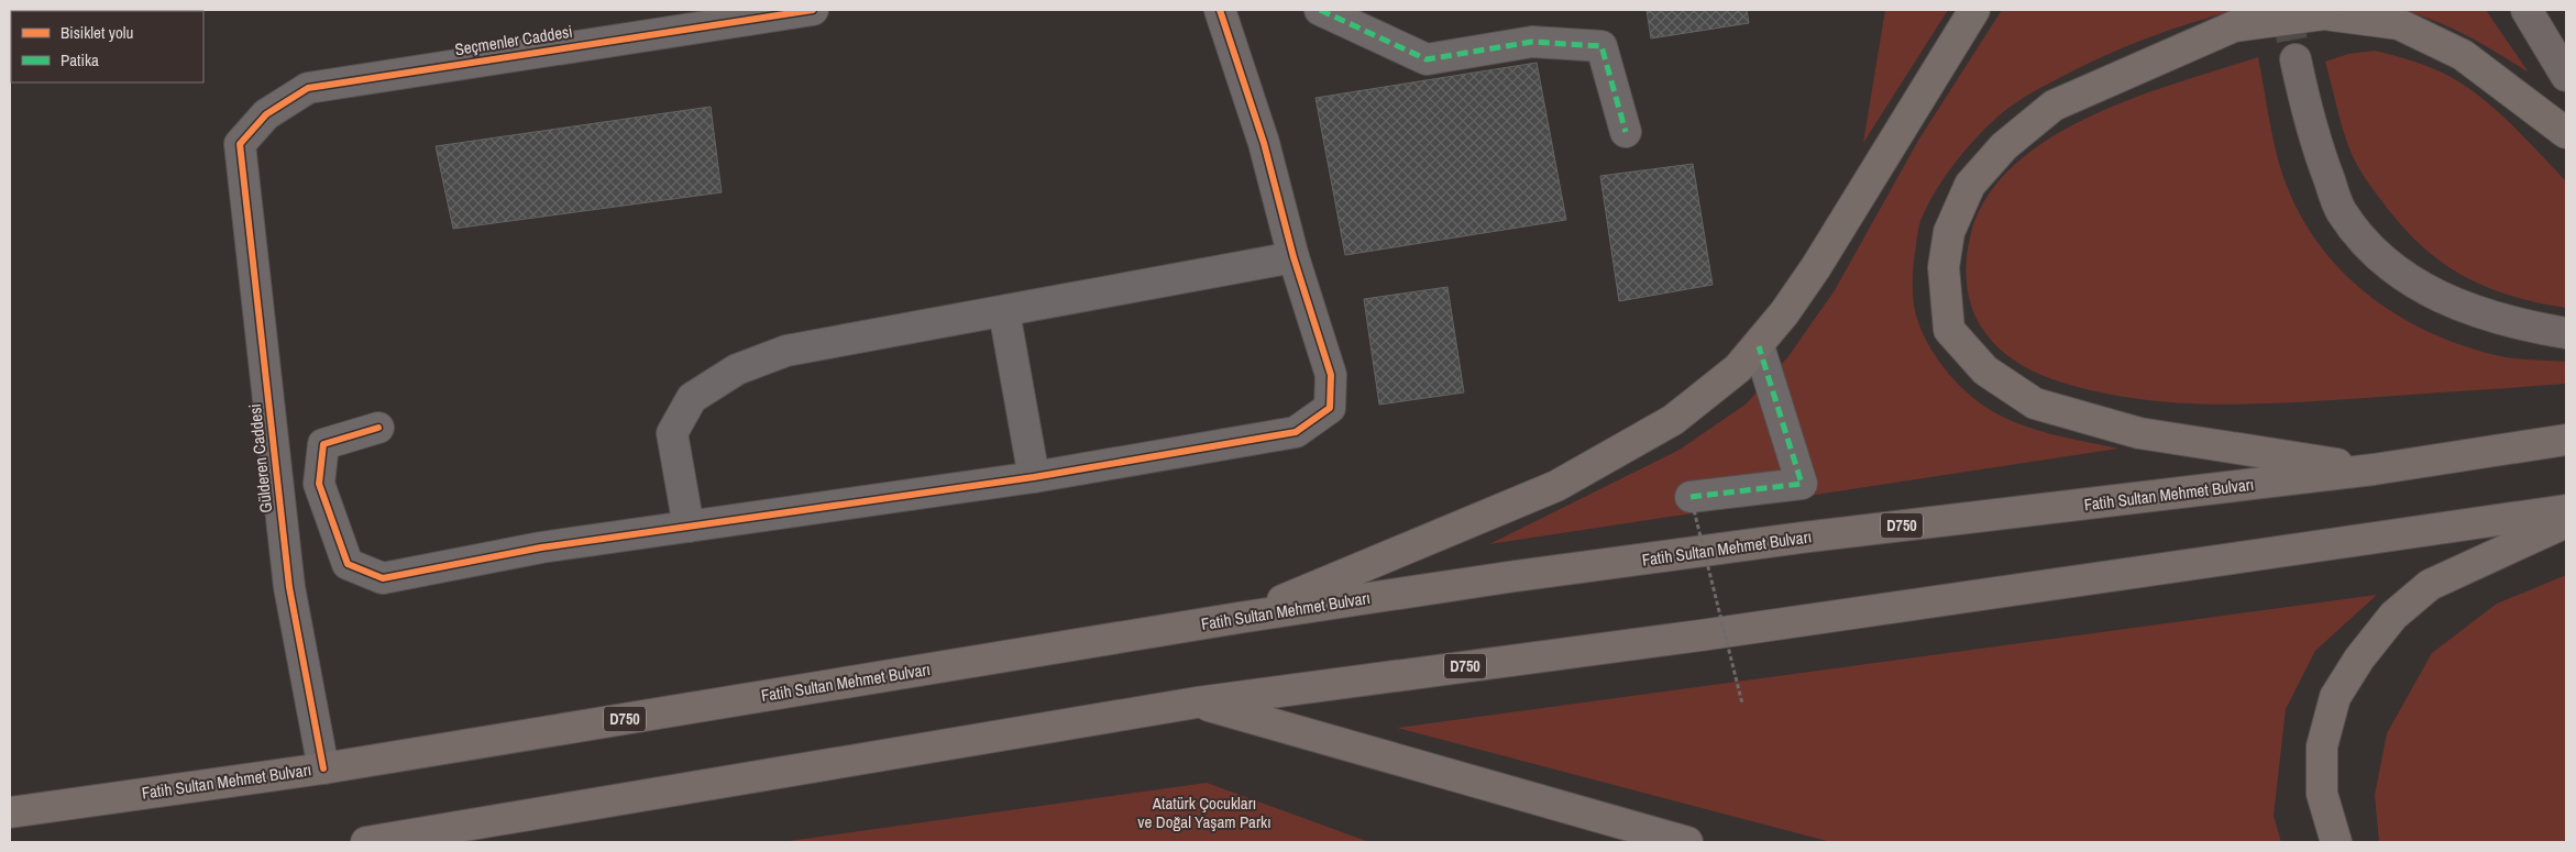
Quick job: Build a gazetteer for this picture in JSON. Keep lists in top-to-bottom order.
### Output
{
  "streets": {
    "highway": ["Fatih Sultan Mehmet Bulvarı", "D750"],
    "street": ["Seçmenler Caddesi", "Gülderen Caddesi"]
  },
  "crossings": [
    ["Seçmenler Caddesi", "Gülderen Caddesi"],
    ["Gülderen Caddesi", "Fatih Sultan Mehmet Bulvarı"]
  ],
  "parks": ["Atatürk Çocukları ve Doğal Yaşam Parkı"],
  "legend": ["Bisiklet yolu", "Patika"]
}
